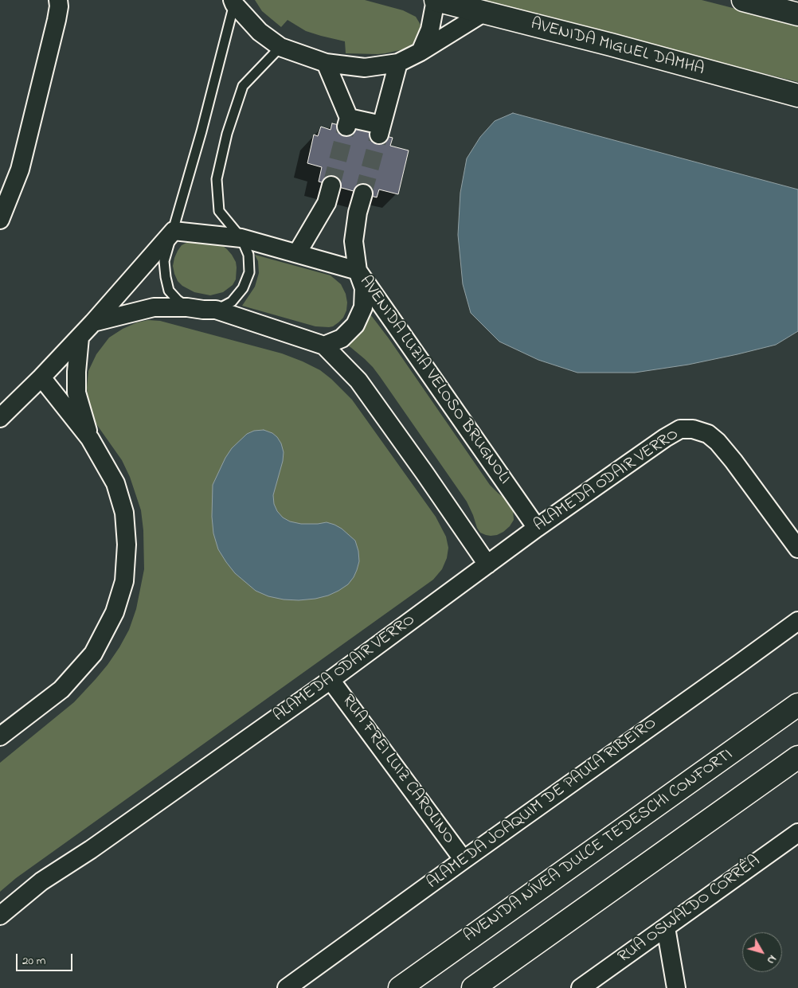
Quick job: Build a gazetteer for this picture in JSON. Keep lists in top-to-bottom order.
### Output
{
  "streets": {
    "main road": ["AVENIDA MIGUEL DAMHA", "AVENIDA NÍVEA DULCE TEDESCHI CONFORTI"],
    "street": [
      "AVENIDA LUZIA VELOSO BRUGNOLI",
      "ALAMEDA ODAIR VERRO",
      "RUA FREI LUIZ CAROLINO",
      "ALAMEDA JOAQUIM DE PAULA RIBEIRO",
      "RUA OSWALDO CORRÊA"
    ]
  },
  "crossings": [
    ["AVENIDA LUZIA VELOSO BRUGNOLI", "ALAMEDA ODAIR VERRO"],
    ["ALAMEDA ODAIR VERRO", "RUA FREI LUIZ CAROLINO"],
    ["RUA FREI LUIZ CAROLINO", "ALAMEDA JOAQUIM DE PAULA RIBEIRO"]
  ],
  "scale_bar": "20 m",
  "north": "bottom right"
}
